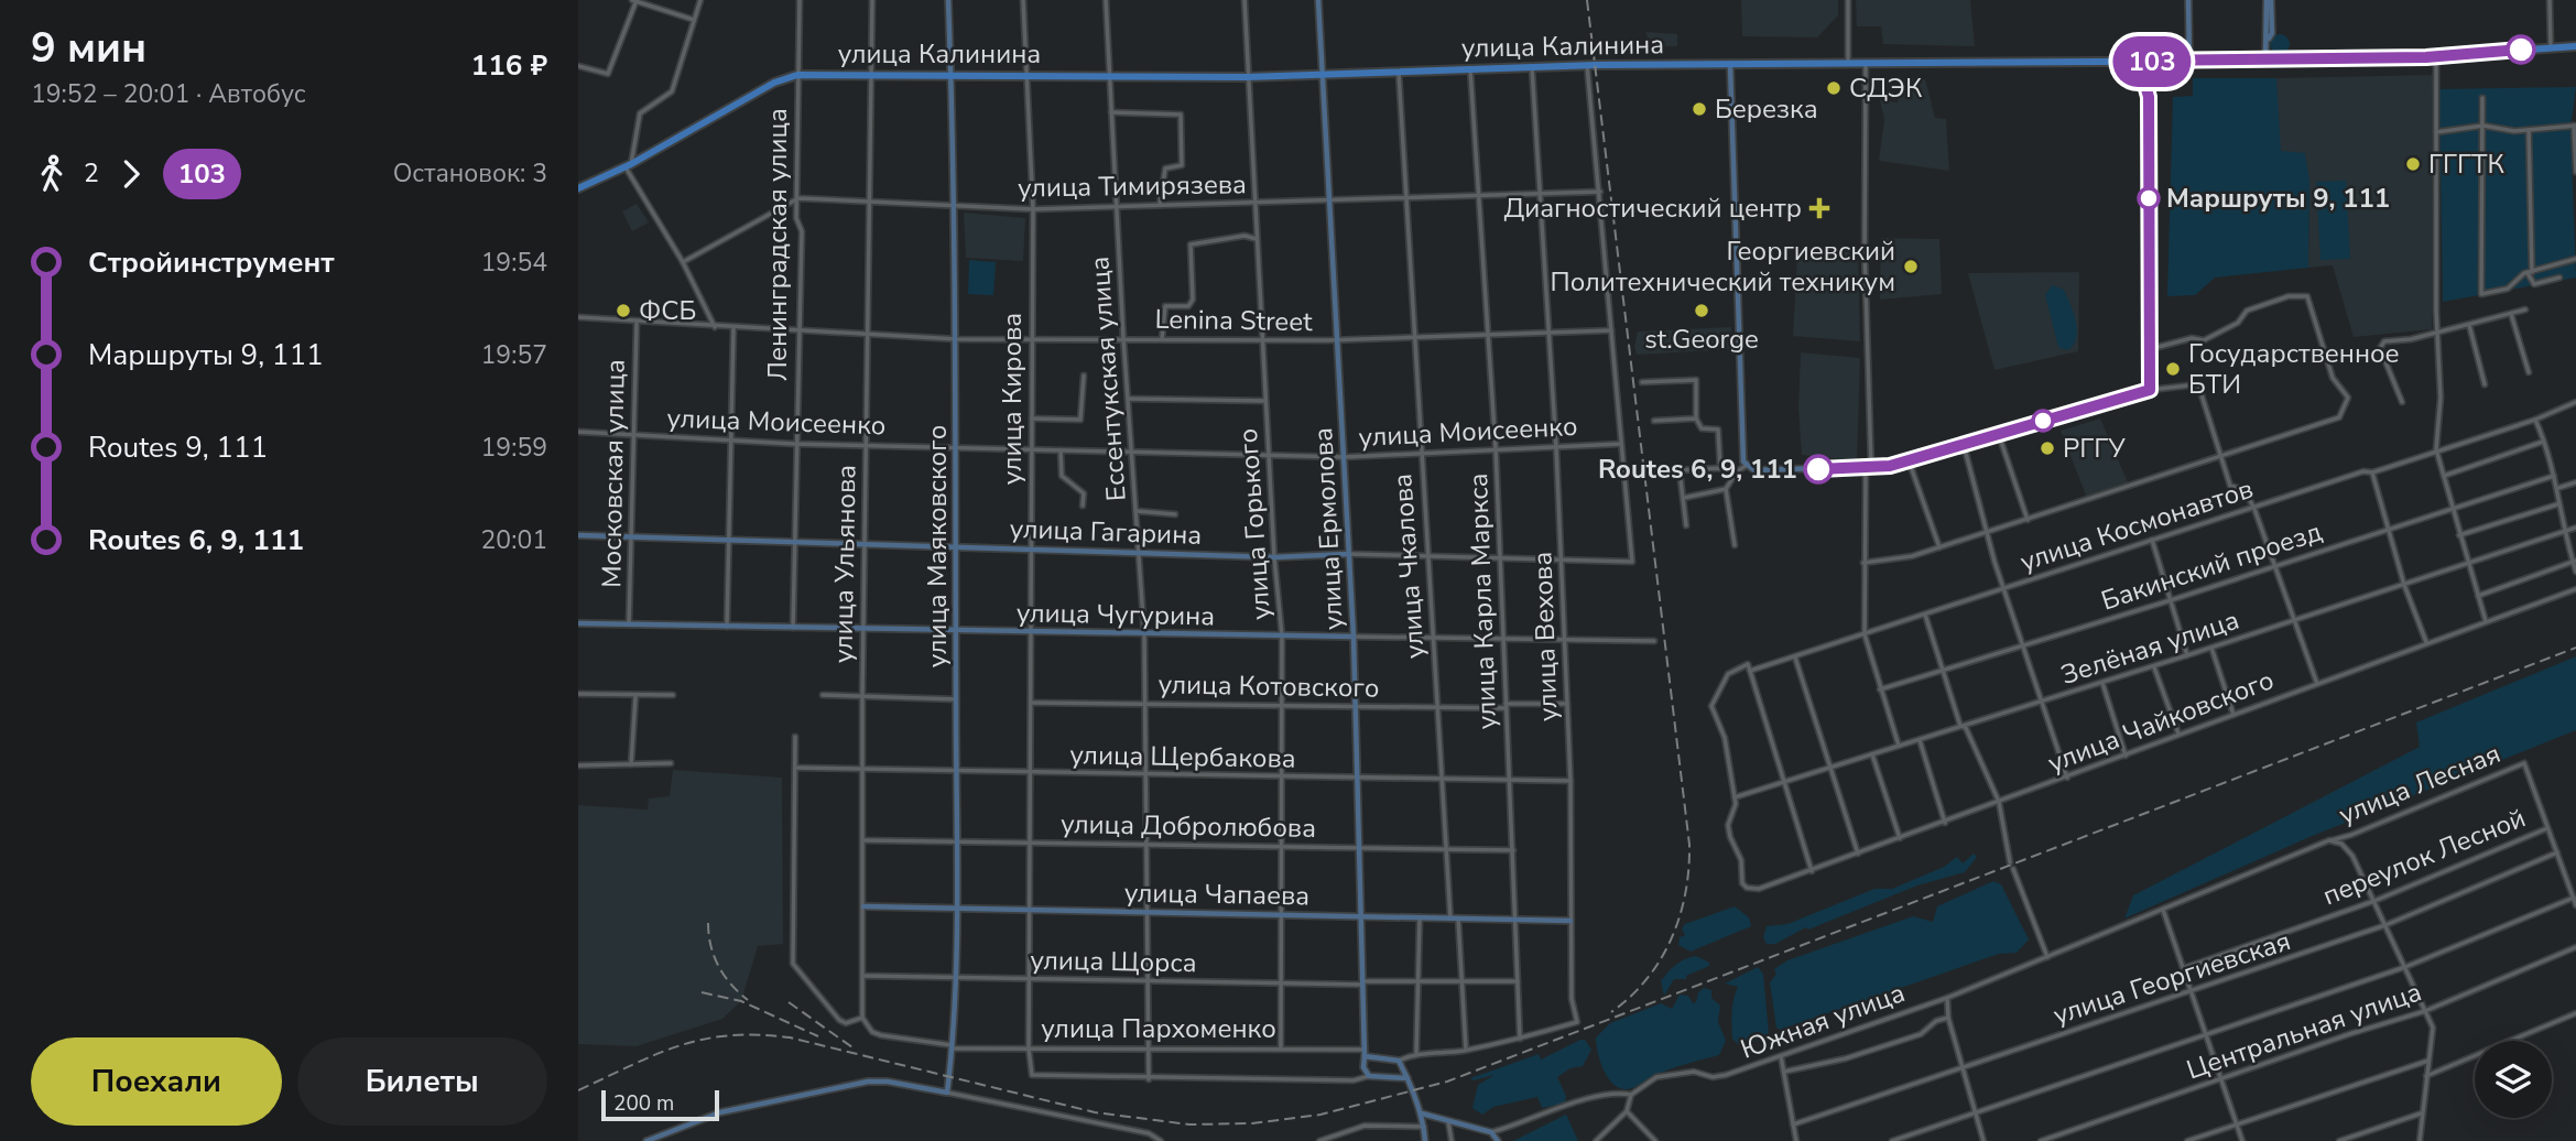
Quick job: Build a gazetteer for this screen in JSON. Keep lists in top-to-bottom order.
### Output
{
  "streets": {
    "main road": ["улица Калинина"],
    "street": [
      "улица Тимирязева",
      "Ленинградская улица",
      "Lenina Street",
      "Ессентукская улица",
      "улица Кирова",
      "улица Моисеенко",
      "Московская улица",
      "улица Горького",
      "улица Космонавтов",
      "улица Ермолова",
      "улица Гагарина",
      "улица Маяковского",
      "улица Ульянова",
      "улица Чкалова",
      "Бакинский проезд",
      "улица Карла Маркса",
      "улица Чугурина",
      "улица Вехова",
      "Зелёная улица",
      "улица Котовского",
      "улица Чайковского",
      "улица Щербакова",
      "улица Лесная",
      "улица Добролюбова",
      "переулок Лесной",
      "улица Чапаева",
      "улица Щорса",
      "улица Георгиевская",
      "Южная улица",
      "улица Пархоменко",
      "Центральная улица"
    ]
  },
  "crossings": [
    ["улица Калинина", "Ленинградская улица"],
    ["улица Калинина", "Ессентукская улица"],
    ["улица Калинина", "улица Кирова"],
    ["улица Калинина", "улица Горького"],
    ["улица Калинина", "улица Ермолова"],
    ["улица Калинина", "улица Маяковского"],
    ["улица Калинина", "улица Ульянова"],
    ["улица Калинина", "улица Чкалова"],
    ["улица Калинина", "улица Карла Маркса"],
    ["улица Калинина", "улица Вехова"],
    ["улица Тимирязева", "Ленинградская улица"],
    ["улица Тимирязева", "Ессентукская улица"],
    ["улица Тимирязева", "улица Кирова"],
    ["улица Тимирязева", "улица Горького"],
    ["улица Тимирязева", "улица Ермолова"],
    ["улица Тимирязева", "улица Маяковского"],
    ["улица Тимирязева", "улица Ульянова"],
    ["улица Тимирязева", "улица Чкалова"],
    ["улица Тимирязева", "улица Карла Маркса"],
    ["улица Тимирязева", "улица Вехова"],
    ["Ленинградская улица", "Lenina Street"],
    ["Ленинградская улица", "улица Моисеенко"],
    ["Ленинградская улица", "улица Гагарина"],
    ["Ленинградская улица", "улица Чугурина"],
    ["Lenina Street", "Ессентукская улица"],
    ["Lenina Street", "улица Кирова"],
    ["Lenina Street", "Московская улица"],
    ["Lenina Street", "улица Горького"],
    ["Lenina Street", "улица Ермолова"],
    ["Lenina Street", "улица Маяковского"],
    ["Lenina Street", "улица Ульянова"],
    ["Lenina Street", "улица Чкалова"],
    ["Lenina Street", "улица Карла Маркса"],
    ["Lenina Street", "улица Вехова"],
    ["Ессентукская улица", "улица Кирова"],
    ["Ессентукская улица", "улица Моисеенко"],
    ["Ессентукская улица", "улица Гагарина"],
    ["Ессентукская улица", "улица Чугурина"],
    ["Ессентукская улица", "улица Котовского"],
    ["Ессентукская улица", "улица Щербакова"],
    ["Ессентукская улица", "улица Добролюбова"],
    ["Ессентукская улица", "улица Чапаева"],
    ["Ессентукская улица", "улица Щорса"],
    ["Ессентукская улица", "улица Пархоменко"],
    ["улица Кирова", "улица Моисеенко"],
    ["улица Кирова", "улица Гагарина"],
    ["улица Кирова", "улица Чугурина"],
    ["улица Кирова", "улица Котовского"],
    ["улица Кирова", "улица Щербакова"],
    ["улица Кирова", "улица Добролюбова"],
    ["улица Кирова", "улица Чапаева"],
    ["улица Кирова", "улица Щорса"],
    ["улица Кирова", "улица Пархоменко"],
    ["улица Моисеенко", "Московская улица"],
    ["улица Моисеенко", "улица Горького"],
    ["улица Моисеенко", "улица Ермолова"],
    ["улица Моисеенко", "улица Гагарина"],
    ["улица Моисеенко", "улица Маяковского"],
    ["улица Моисеенко", "улица Ульянова"],
    ["улица Моисеенко", "улица Чкалова"],
    ["улица Моисеенко", "улица Карла Маркса"],
    ["улица Моисеенко", "улица Вехова"],
    ["Московская улица", "улица Гагарина"],
    ["Московская улица", "улица Чугурина"],
    ["улица Горького", "улица Гагарина"],
    ["улица Горького", "улица Чугурина"],
    ["улица Горького", "улица Котовского"],
    ["улица Горького", "улица Щербакова"],
    ["улица Горького", "улица Добролюбова"],
    ["улица Горького", "улица Чапаева"],
    ["улица Горького", "улица Щорса"],
    ["улица Горького", "улица Пархоменко"],
    ["улица Космонавтов", "Зелёная улица"],
    ["улица Космонавтов", "улица Чайковского"],
    ["улица Ермолова", "улица Гагарина"],
    ["улица Ермолова", "улица Чугурина"],
    ["улица Ермолова", "улица Котовского"],
    ["улица Ермолова", "улица Щербакова"],
    ["улица Ермолова", "улица Добролюбова"],
    ["улица Ермолова", "улица Чапаева"],
    ["улица Ермолова", "улица Щорса"],
    ["улица Ермолова", "улица Пархоменко"],
    ["улица Гагарина", "улица Маяковского"],
    ["улица Гагарина", "улица Ульянова"],
    ["улица Гагарина", "улица Чкалова"],
    ["улица Гагарина", "улица Карла Маркса"],
    ["улица Гагарина", "улица Вехова"],
    ["улица Маяковского", "улица Чугурина"],
    ["улица Маяковского", "улица Щербакова"],
    ["улица Маяковского", "улица Добролюбова"],
    ["улица Маяковского", "улица Чапаева"],
    ["улица Маяковского", "улица Щорса"],
    ["улица Маяковского", "улица Пархоменко"],
    ["улица Ульянова", "улица Чугурина"],
    ["улица Ульянова", "улица Щербакова"],
    ["улица Ульянова", "улица Добролюбова"],
    ["улица Ульянова", "улица Чапаева"],
    ["улица Ульянова", "улица Щорса"],
    ["улица Ульянова", "улица Пархоменко"],
    ["улица Чкалова", "улица Чугурина"],
    ["улица Чкалова", "улица Котовского"],
    ["улица Чкалова", "улица Щербакова"],
    ["улица Чкалова", "улица Добролюбова"],
    ["улица Чкалова", "улица Чапаева"],
    ["улица Карла Маркса", "улица Чугурина"],
    ["улица Карла Маркса", "улица Вехова"],
    ["улица Карла Маркса", "улица Котовского"],
    ["улица Карла Маркса", "улица Щербакова"],
    ["улица Карла Маркса", "улица Добролюбова"],
    ["улица Карла Маркса", "улица Чапаева"],
    ["улица Карла Маркса", "улица Щорса"],
    ["улица Чугурина", "улица Вехова"],
    ["улица Вехова", "улица Котовского"],
    ["улица Вехова", "улица Щербакова"],
    ["улица Вехова", "улица Чапаева"],
    ["Зелёная улица", "улица Чайковского"],
    ["улица Лесная", "переулок Лесной"],
    ["улица Лесная", "Южная улица"]
  ],
  "places": {
    "other": [
      "СДЭК",
      "Березка",
      "ГГГТК",
      "Маршруты 9, 111",
      "Георгиевский Политехнический техникум",
      "ФСБ",
      "st.George",
      "Государственное БТИ",
      "РГГУ",
      "Routes 6, 9, 111"
    ],
    "health": ["Диагностический центр"]
  },
  "lines": ["bus line 103"],
  "scale_bar": "200 m",
  "page": {
    "heading": ["9 мин", "19:52 – 20:01 · Автобус", "116 ₽"],
    "on_map": "103",
    "legs": ["2", "103", "Остановок: 3"],
    "list": [
      {
        "name": "Стройинструмент",
        "value": "19:54"
      },
      {
        "name": "Маршруты 9, 111",
        "value": "19:57"
      },
      {
        "name": "Routes 9, 111",
        "value": "19:59"
      },
      {
        "name": "Routes 6, 9, 111",
        "value": "20:01"
      }
    ],
    "buttons": ["Поехали", "Билеты"],
    "scale": "200 m"
  }
}
